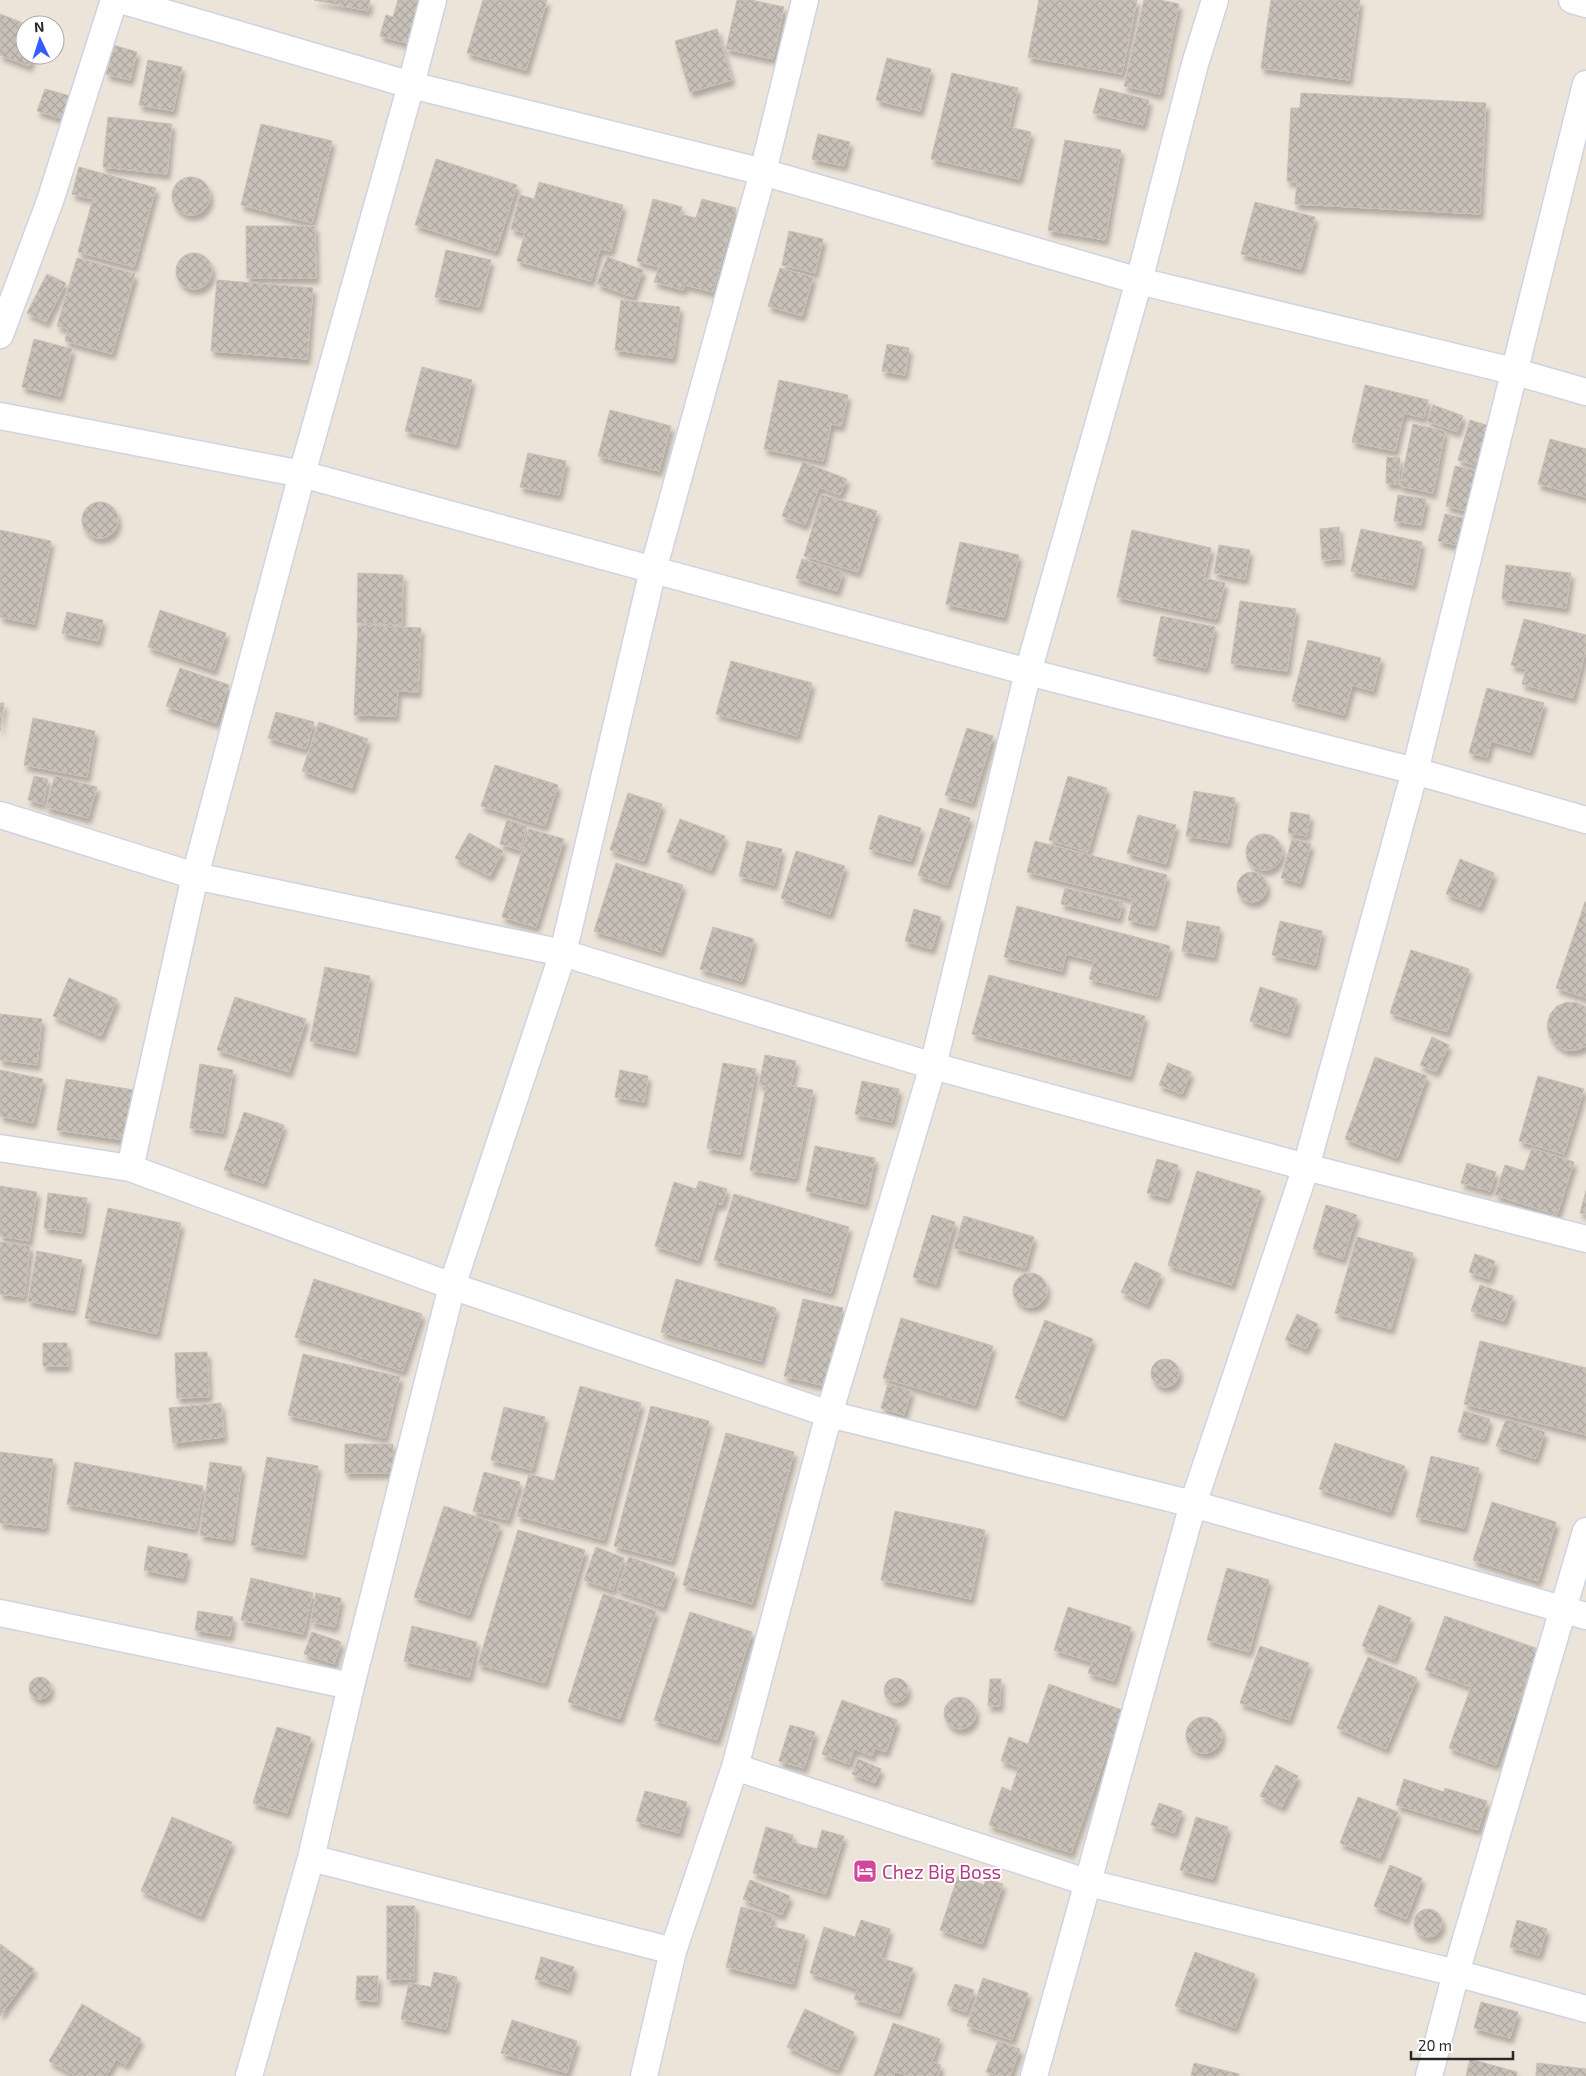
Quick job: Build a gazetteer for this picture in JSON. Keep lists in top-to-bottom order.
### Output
{
  "places": {
    "hotel": ["Chez Big Boss"]
  },
  "scale_bar": "20 m",
  "north": "top"
}
